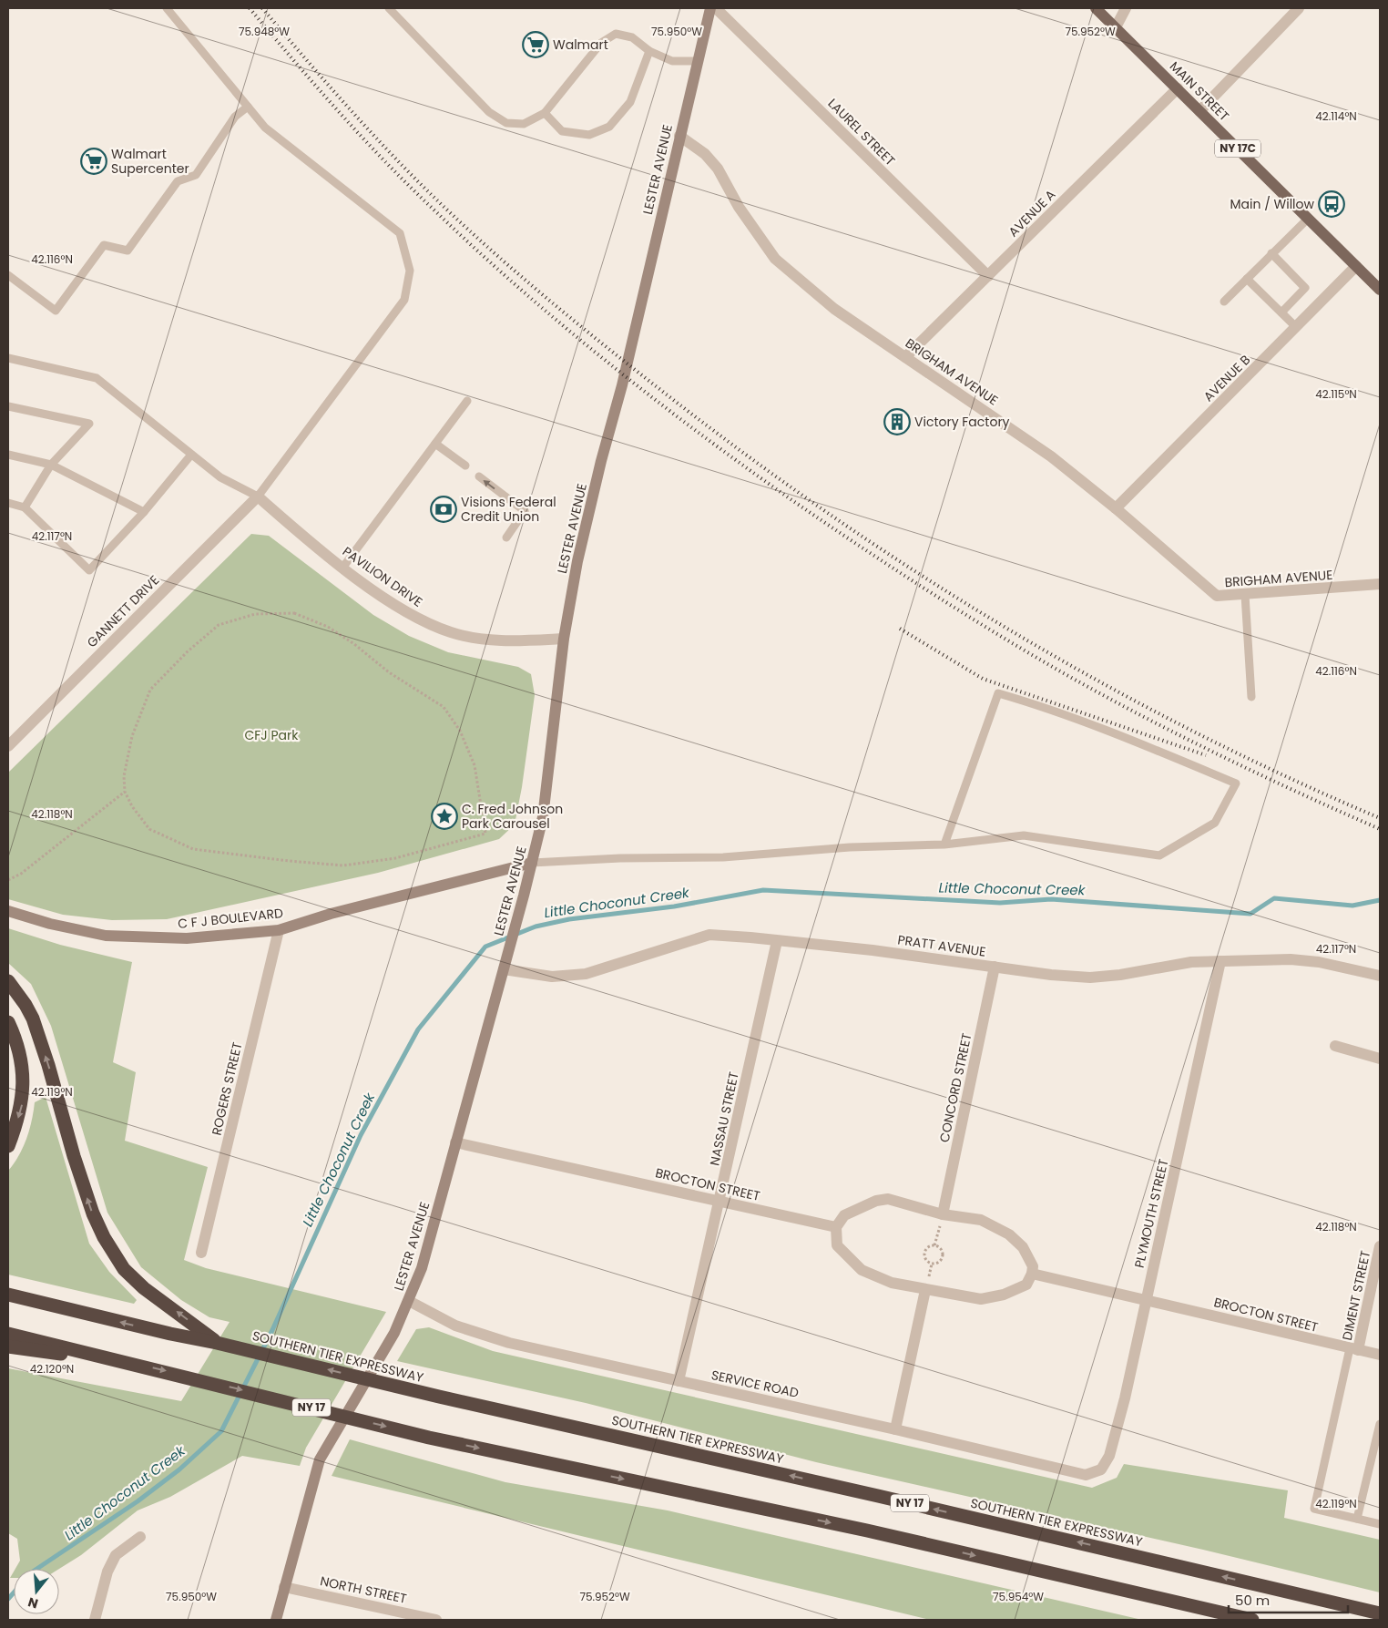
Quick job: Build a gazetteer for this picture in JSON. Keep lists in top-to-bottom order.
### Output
{
  "streets": {
    "highway": ["SOUTHERN TIER EXPRESSWAY", "NY 17"],
    "main road": ["MAIN STREET", "NY 17C"],
    "street": [
      "LAUREL STREET",
      "LESTER AVENUE",
      "AVENUE A",
      "BRIGHAM AVENUE",
      "AVENUE B",
      "PAVILION DRIVE",
      "GANNETT DRIVE",
      "C F J BOULEVARD",
      "PRATT AVENUE",
      "CONCORD STREET",
      "ROGERS STREET",
      "NASSAU STREET",
      "BROCTON STREET",
      "PLYMOUTH STREET",
      "DIMENT STREET",
      "SERVICE ROAD",
      "NORTH STREET"
    ]
  },
  "crossings": [
    ["MAIN STREET", "AVENUE A"],
    ["MAIN STREET", "AVENUE B"],
    ["LAUREL STREET", "AVENUE A"],
    ["LESTER AVENUE", "BRIGHAM AVENUE"],
    ["LESTER AVENUE", "PAVILION DRIVE"],
    ["LESTER AVENUE", "C F J BOULEVARD"],
    ["LESTER AVENUE", "PRATT AVENUE"],
    ["LESTER AVENUE", "BROCTON STREET"],
    ["LESTER AVENUE", "SERVICE ROAD"],
    ["LESTER AVENUE", "NORTH STREET"],
    ["AVENUE A", "BRIGHAM AVENUE"],
    ["BRIGHAM AVENUE", "AVENUE B"],
    ["PAVILION DRIVE", "GANNETT DRIVE"],
    ["C F J BOULEVARD", "ROGERS STREET"],
    ["PRATT AVENUE", "CONCORD STREET"],
    ["PRATT AVENUE", "NASSAU STREET"],
    ["PRATT AVENUE", "PLYMOUTH STREET"],
    ["NASSAU STREET", "BROCTON STREET"],
    ["NASSAU STREET", "SERVICE ROAD"],
    ["BROCTON STREET", "PLYMOUTH STREET"],
    ["BROCTON STREET", "DIMENT STREET"],
    ["PLYMOUTH STREET", "SERVICE ROAD"]
  ],
  "water": ["Little Choconut Creek"],
  "parks": ["CFJ Park"],
  "places": {
    "supermarket": ["Walmart", "Walmart Supercenter"],
    "bus stop": ["Main / Willow"],
    "building": ["Victory Factory"],
    "bank": ["Visions Federal Credit Union"],
    "place": ["C. Fred Johnson Park Carousel"]
  },
  "scale_bar": "50 m",
  "north": "bottom",
  "coordinates": [
    "75.948°W",
    "75.950°W",
    "75.952°W",
    "42.114°N",
    "42.116°N",
    "42.115°N",
    "42.117°N",
    "42.118°N",
    "42.119°N",
    "42.120°N",
    "75.954°W"
  ]
}
